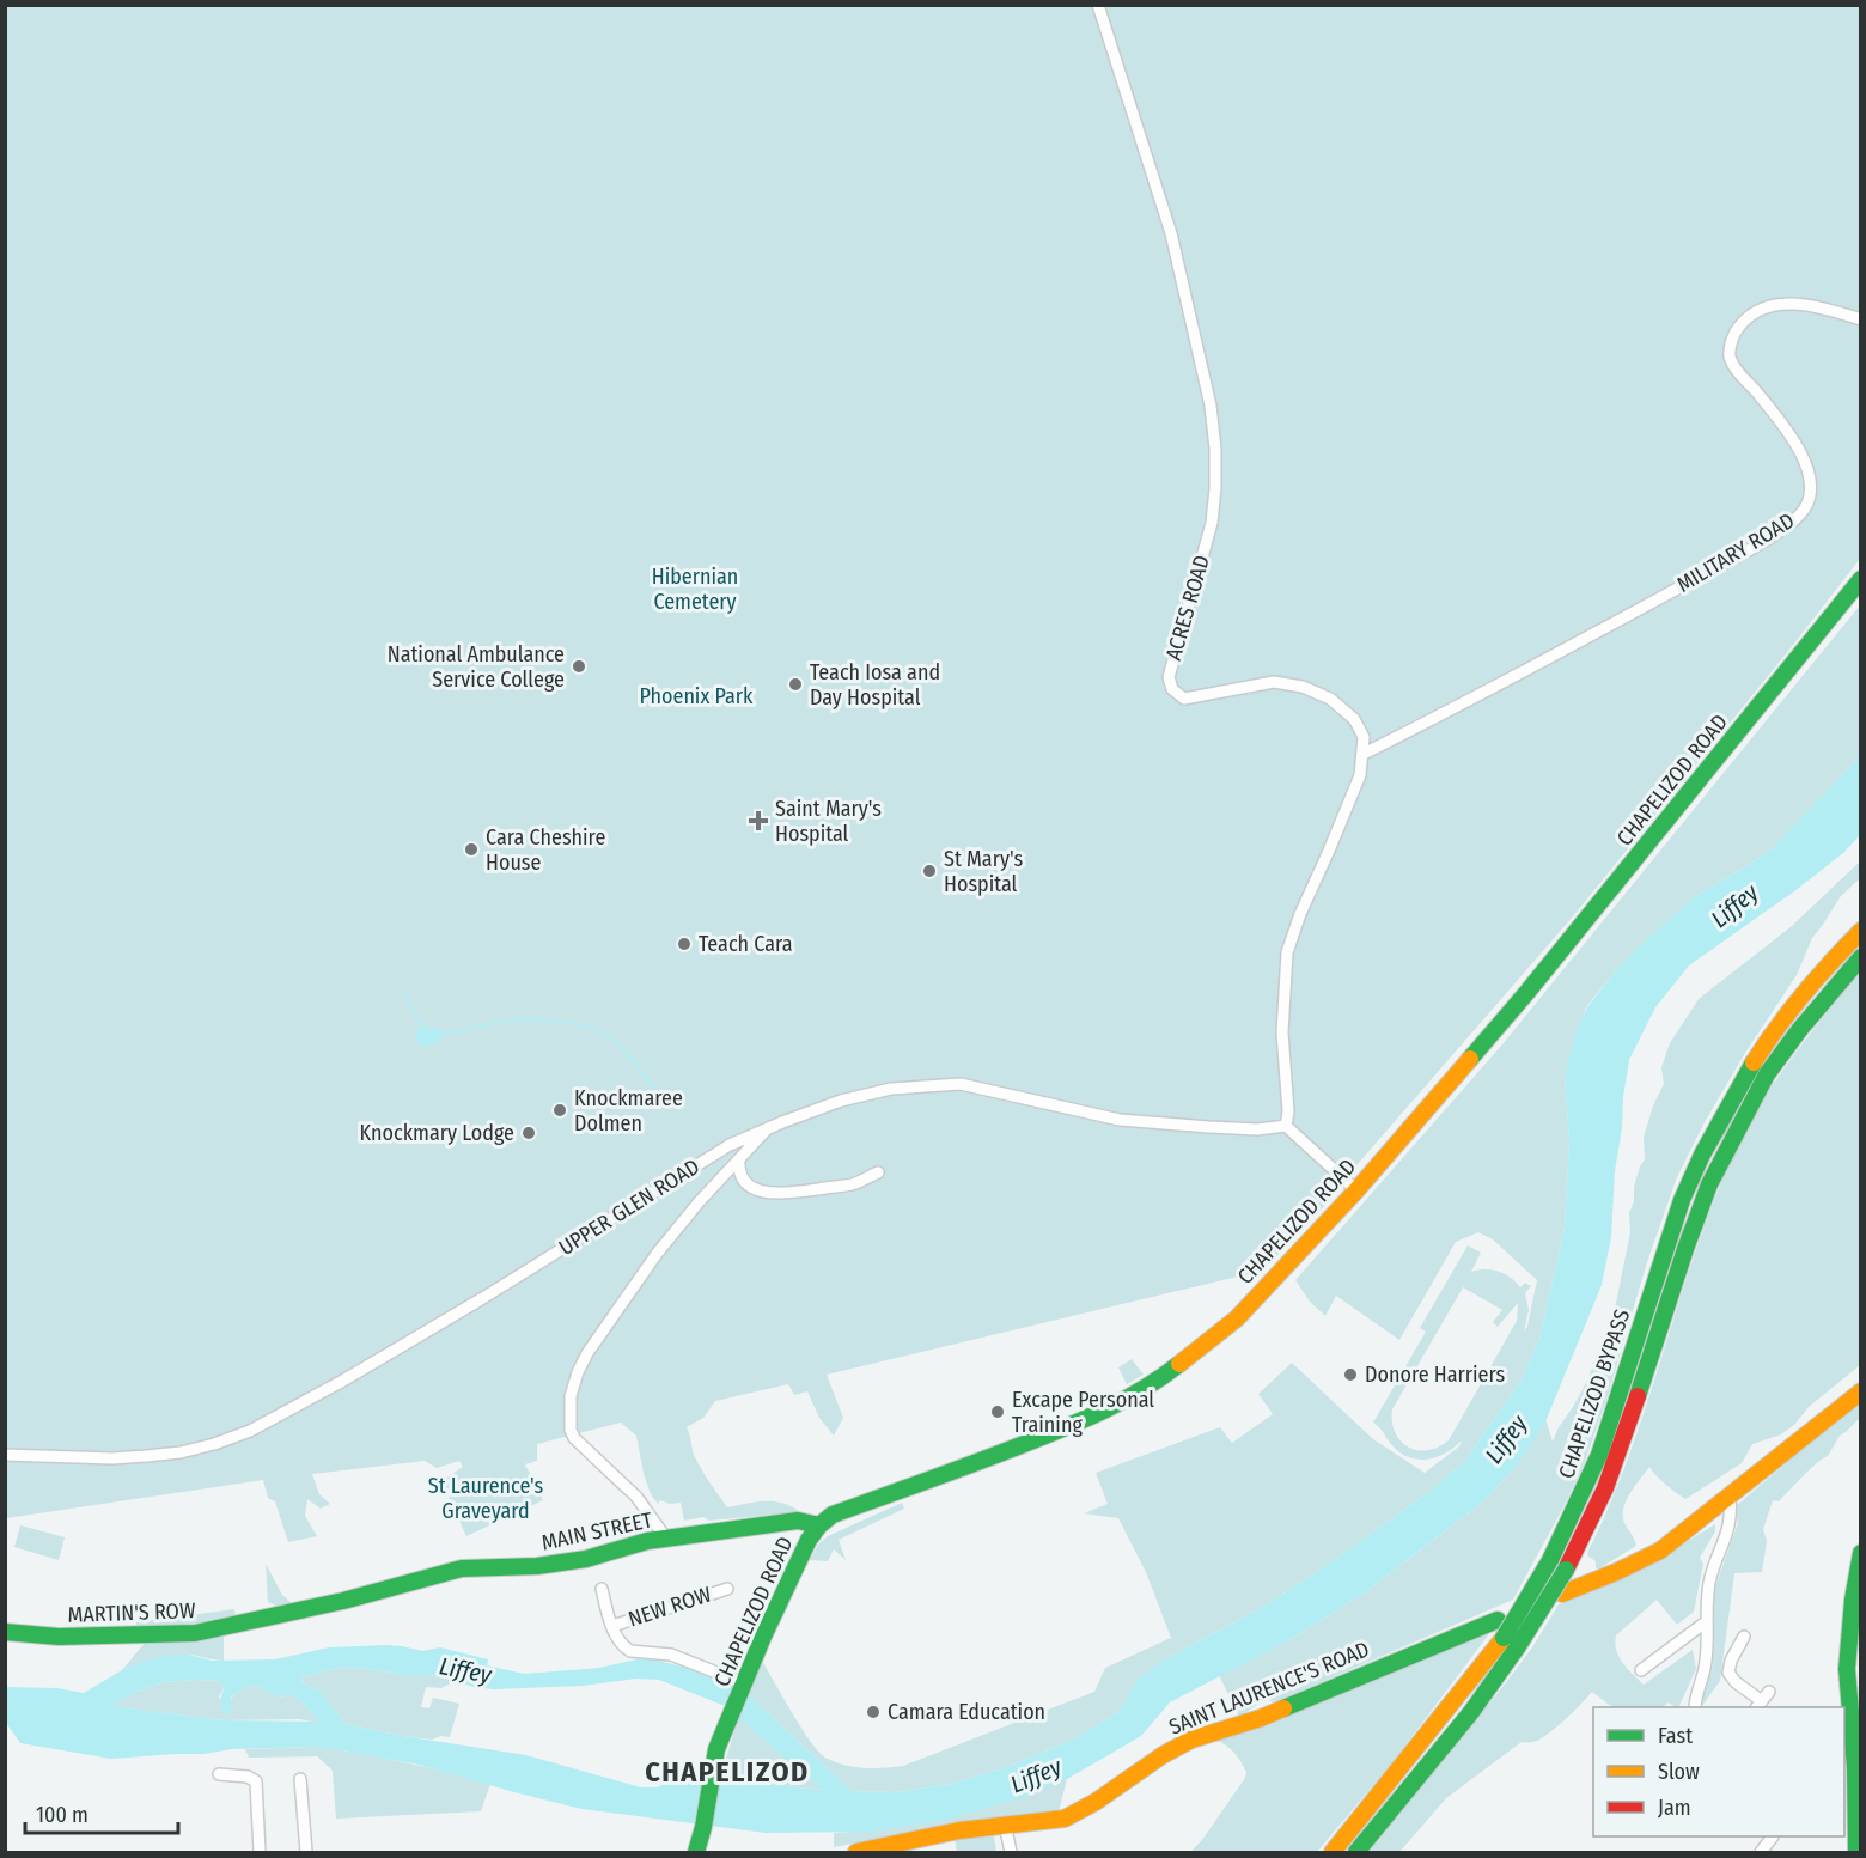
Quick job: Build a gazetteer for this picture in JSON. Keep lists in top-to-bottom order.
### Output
{
  "streets": {
    "main road": [
      "CHAPELIZOD ROAD",
      "CHAPELIZOD BYPASS",
      "MAIN STREET",
      "MARTIN'S ROW",
      "SAINT LAURENCE'S ROAD"
    ],
    "street": [
      "MILITARY ROAD",
      "ACRES ROAD",
      "UPPER GLEN ROAD",
      "NEW ROW"
    ]
  },
  "crossings": [
    ["MILITARY ROAD", "ACRES ROAD"],
    ["ACRES ROAD", "UPPER GLEN ROAD"],
    ["CHAPELIZOD ROAD", "MAIN STREET"],
    ["MAIN STREET", "MARTIN'S ROW"]
  ],
  "districts": ["CHAPELIZOD"],
  "water": ["Liffey"],
  "parks": ["Hibernian Cemetery", "Phoenix Park", "St Laurence's Graveyard"],
  "places": {
    "other": [
      "National Ambulance Service College",
      "Teach Iosa and Day Hospital",
      "Cara Cheshire House",
      "St Mary's Hospital",
      "Teach Cara",
      "Knockmaree Dolmen",
      "Knockmary Lodge",
      "Donore Harriers",
      "Excape Personal Training",
      "Camara Education"
    ],
    "health": ["Saint Mary's Hospital"]
  },
  "legend": ["Fast", "Slow", "Jam"],
  "scale_bar": "100 m"
}
